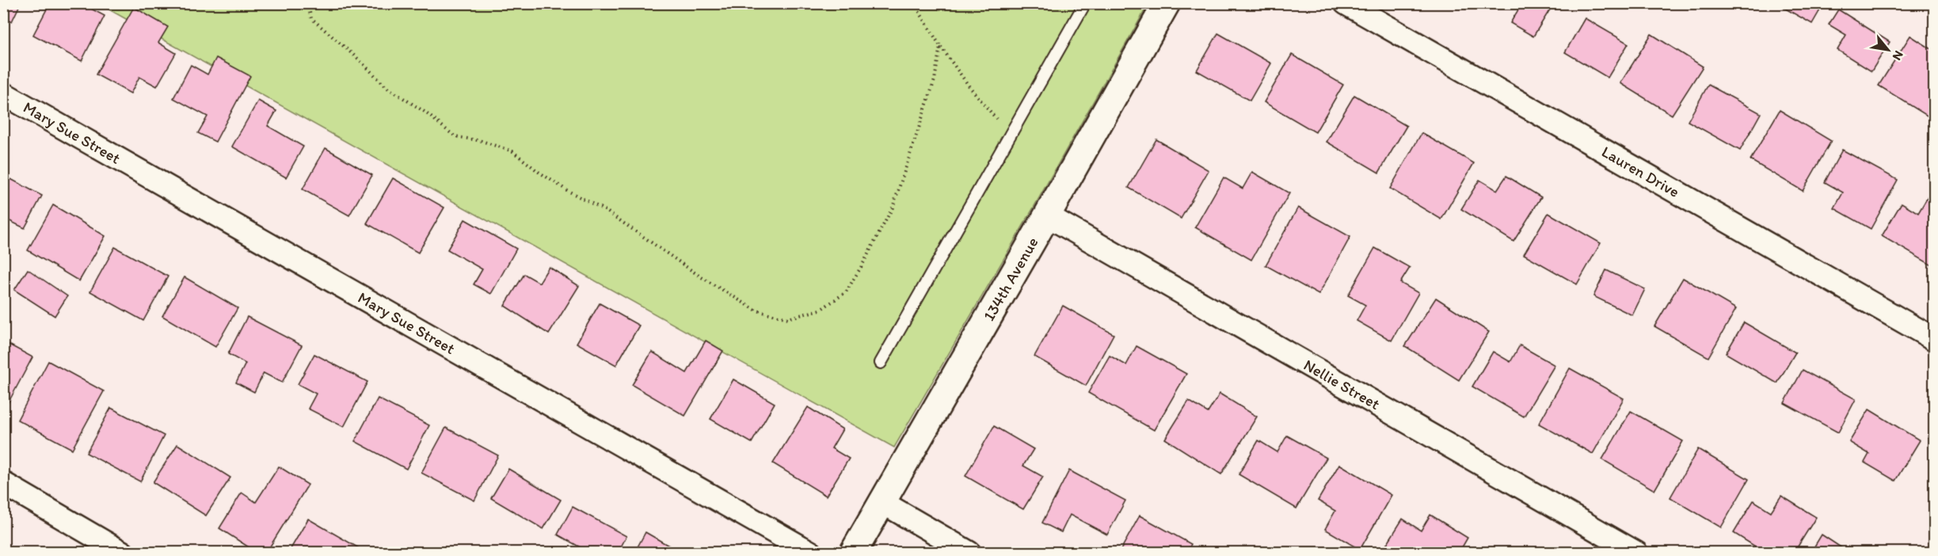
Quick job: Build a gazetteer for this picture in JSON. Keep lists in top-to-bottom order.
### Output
{
  "streets": {
    "street": [
      "Mary Sue Street",
      "Lauren Drive",
      "134th Avenue",
      "Nellie Street"
    ]
  },
  "crossings": [
    ["134th Avenue", "Nellie Street"]
  ],
  "north": "bottom right"
}
